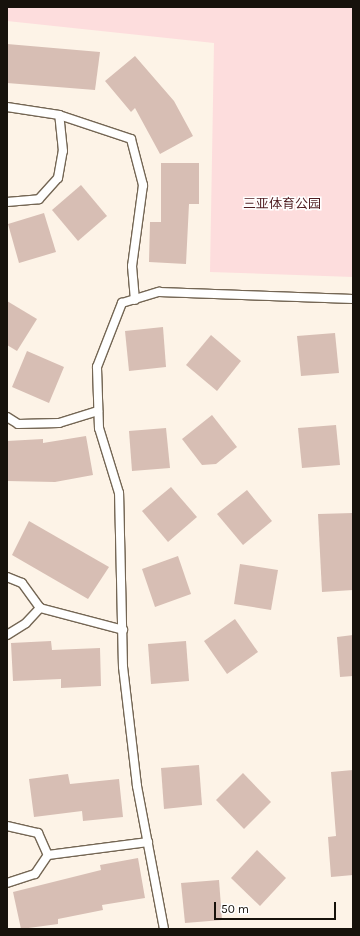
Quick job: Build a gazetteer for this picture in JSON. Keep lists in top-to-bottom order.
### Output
{
  "parks": ["三亚体育公园"],
  "scale_bar": "50 m"
}
